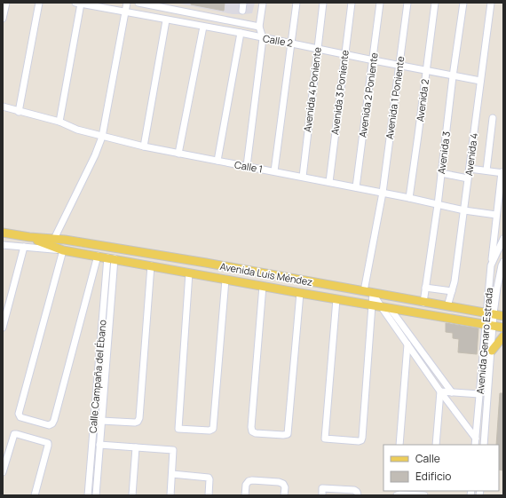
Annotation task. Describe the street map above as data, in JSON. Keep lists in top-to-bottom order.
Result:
{
  "streets": {
    "main road": ["Avenida Luis Méndez"],
    "street": [
      "Calle 2",
      "Avenida 4 Poniente",
      "Avenida 3 Poniente",
      "Avenida 2 Poniente",
      "Avenida 1 Poniente",
      "Avenida 2",
      "Avenida 3",
      "Avenida 4",
      "Calle 1",
      "Avenida Genaro Estrada",
      "Calle Campaña del Ébano"
    ]
  },
  "crossings": [
    ["Calle 2", "Avenida 4 Poniente"],
    ["Calle 2", "Avenida 3 Poniente"],
    ["Calle 2", "Avenida 2 Poniente"],
    ["Calle 2", "Avenida 1 Poniente"],
    ["Calle 2", "Avenida 2"],
    ["Calle 2", "Avenida 3"],
    ["Calle 2", "Avenida 4"],
    ["Avenida 4 Poniente", "Calle 1"],
    ["Avenida 3 Poniente", "Calle 1"],
    ["Avenida 2 Poniente", "Calle 1"],
    ["Avenida 1 Poniente", "Calle 1"],
    ["Avenida 1 Poniente", "Avenida Luis Méndez"],
    ["Avenida 2", "Calle 1"],
    ["Avenida 3", "Calle 1"],
    ["Avenida 3", "Avenida Luis Méndez"],
    ["Avenida 4", "Calle 1"],
    ["Avenida 4", "Avenida Luis Méndez"],
    ["Avenida Luis Méndez", "Avenida Genaro Estrada"],
    ["Avenida Luis Méndez", "Calle Campaña del Ébano"]
  ],
  "legend": ["Calle", "Edificio"]
}
